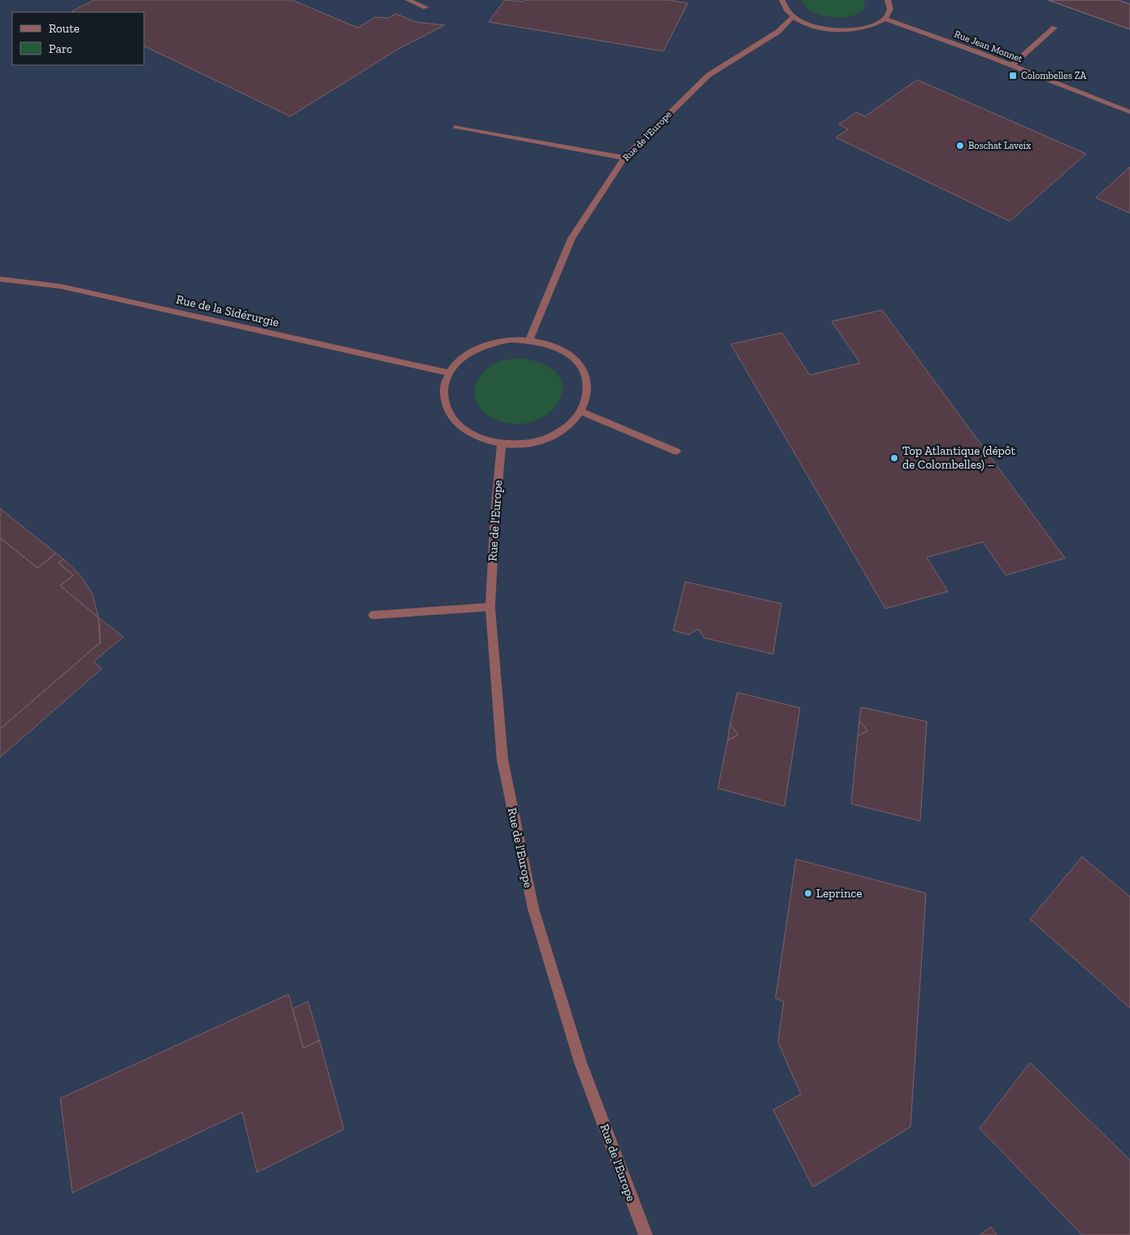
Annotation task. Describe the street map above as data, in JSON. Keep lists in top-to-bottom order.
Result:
{
  "streets": {
    "street": ["Rue Jean Monnet", "Rue de l'Europe", "Rue de la Sidérurgie"]
  },
  "crossings": [
    ["Rue de l'Europe", "Rue de la Sidérurgie"]
  ],
  "places": {
    "transit": ["Colombelles ZA"],
    "other": ["Boschat Laveix", "Top Atlantique (dépôt de Colombelles) –", "Leprince"]
  },
  "legend": ["Route", "Parc"]
}
